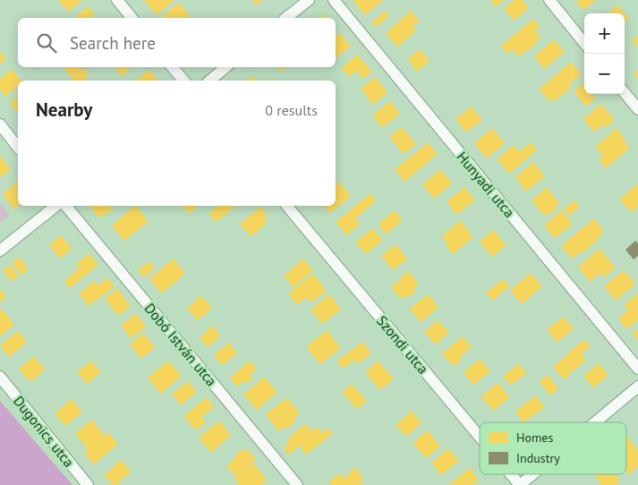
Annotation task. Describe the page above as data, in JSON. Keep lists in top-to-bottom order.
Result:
{
  "streets": {
    "street": [
      "Hunyadi utca",
      "Dobó István utca",
      "Szondi utca",
      "Dugonics utca"
    ]
  },
  "legend": ["Homes", "Industry"],
  "page": {
    "map_buttons": ["+", "−"],
    "search": "Search here",
    "heading": ["Nearby", "0 results"]
  }
}
